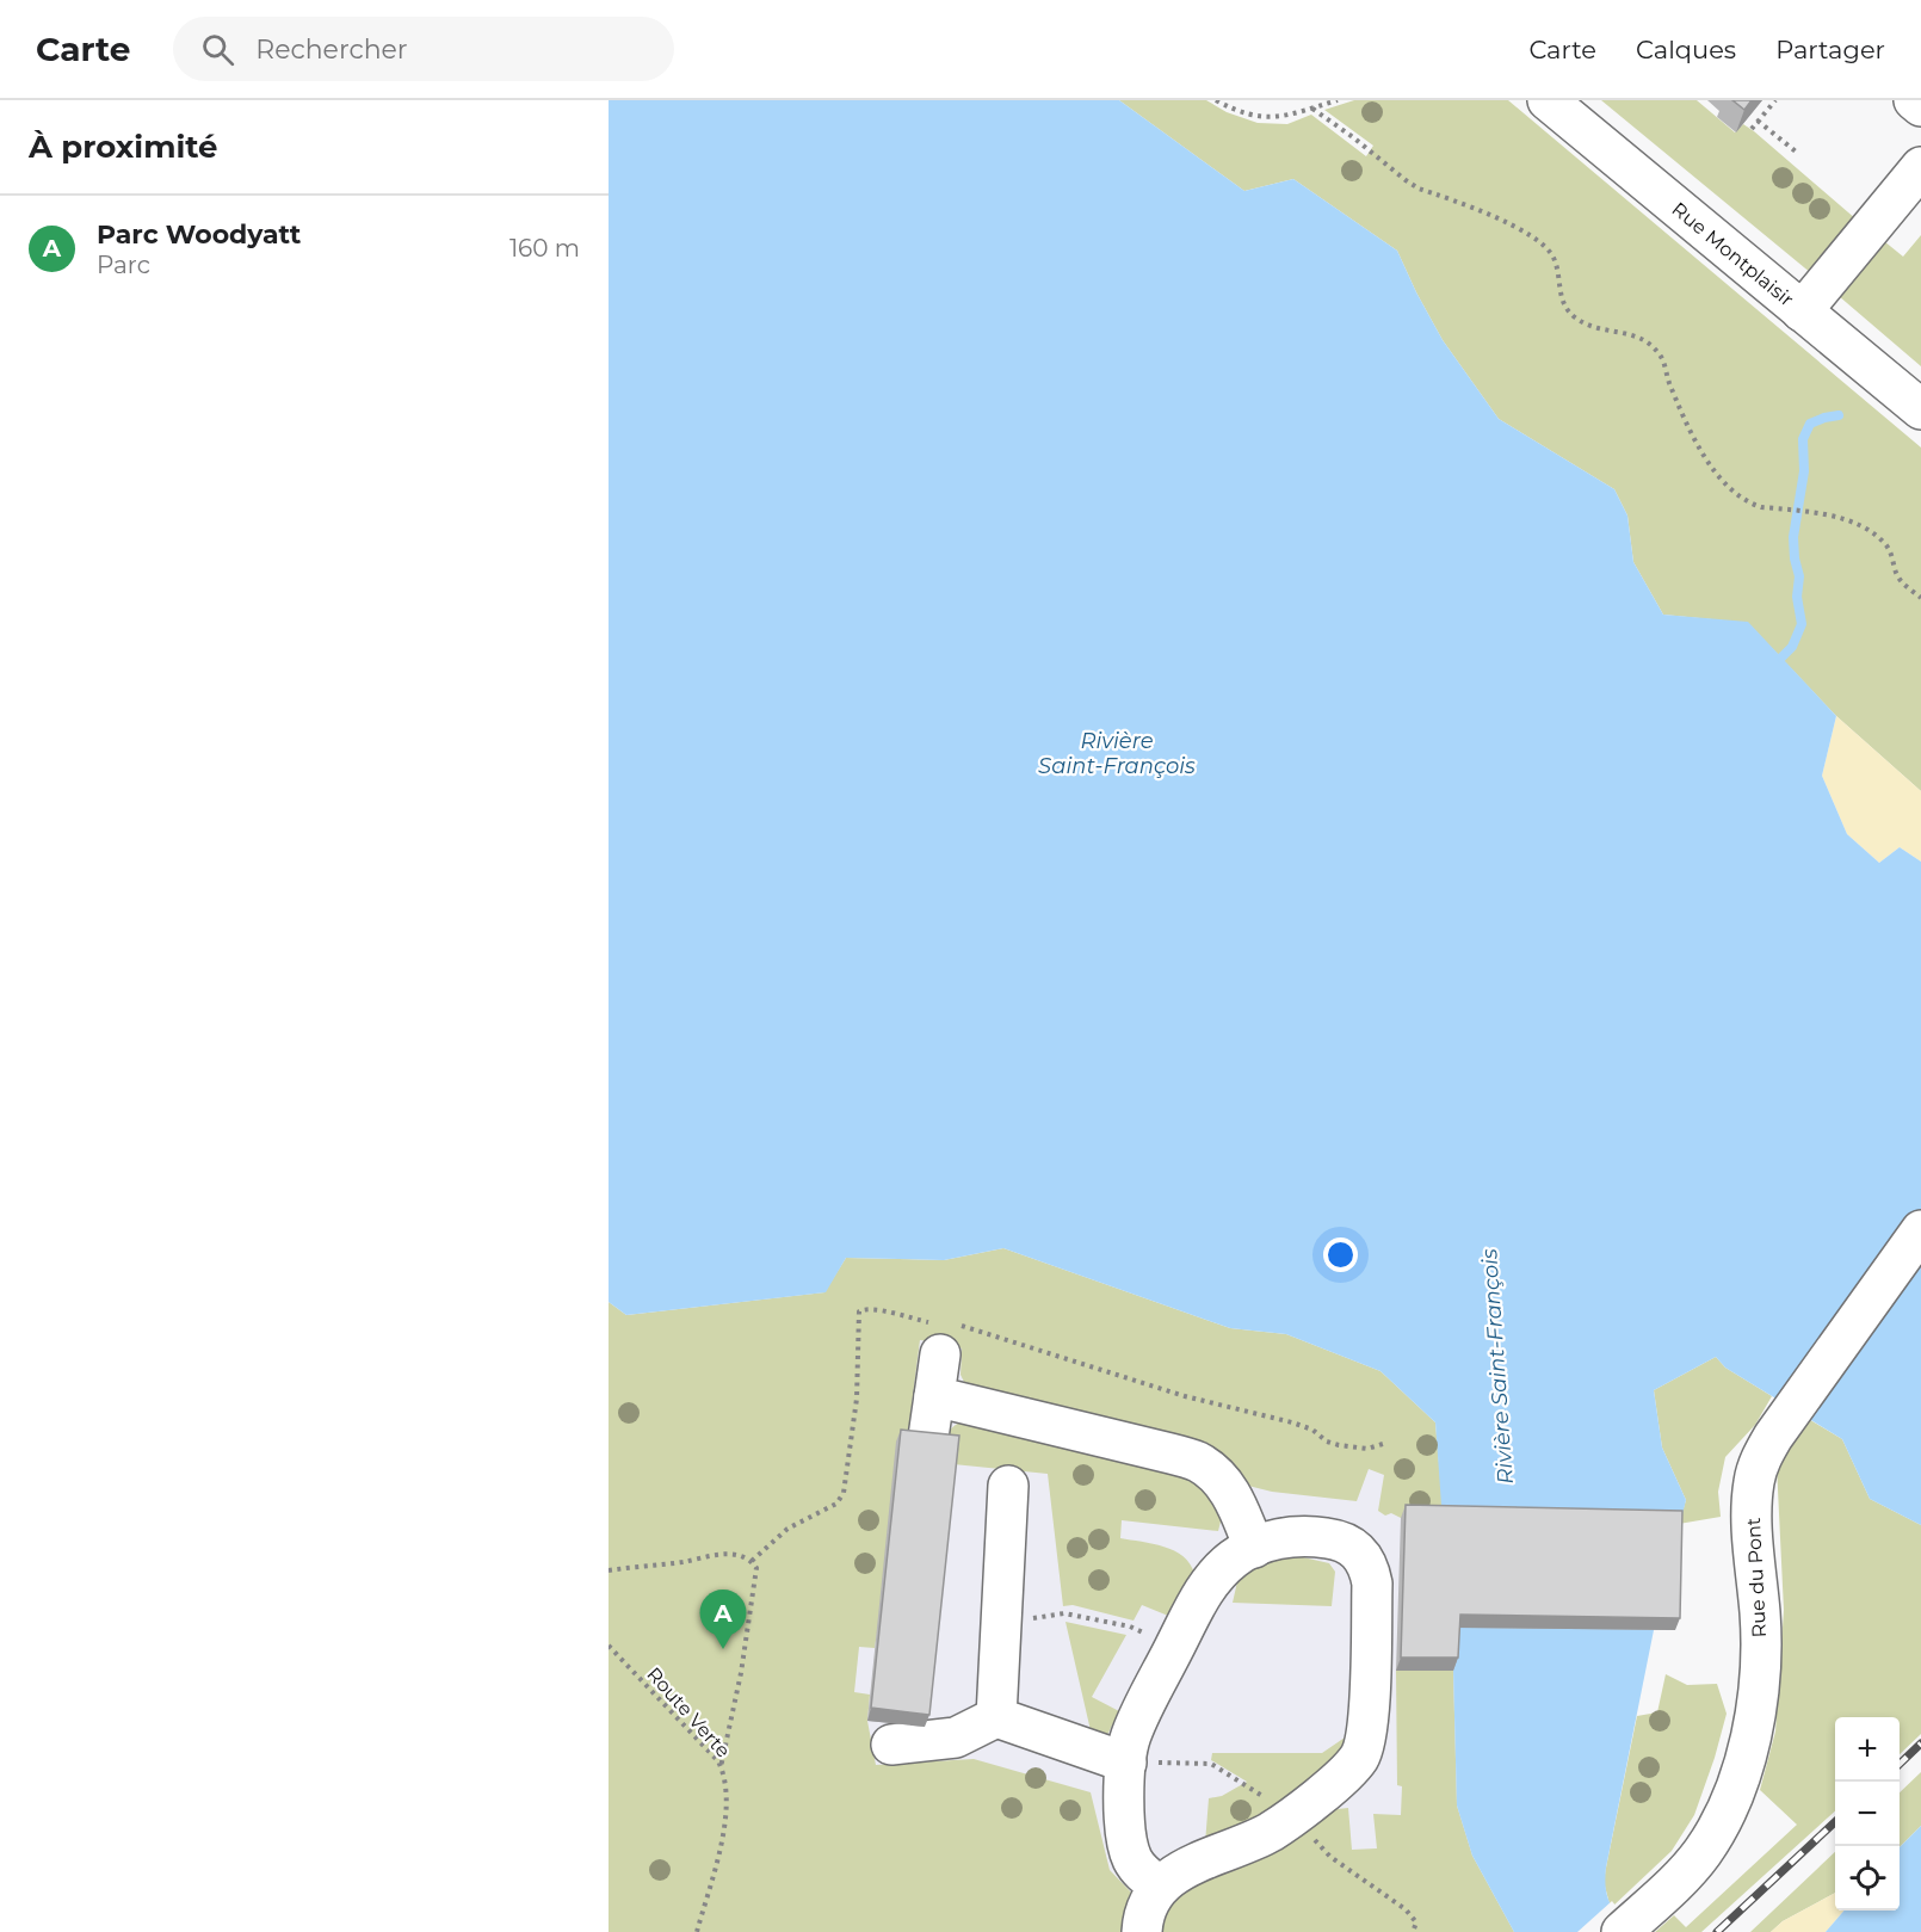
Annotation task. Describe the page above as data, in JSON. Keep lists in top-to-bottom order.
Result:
{
  "streets": {
    "street": ["Rue Montplaisir", "Rue du Pont"],
    "path": ["Route Verte"]
  },
  "water": ["Rivière Saint-François"],
  "page": {
    "header": "Carte",
    "search": "Rechercher",
    "nav": ["Carte", "Calques", "Partager"],
    "heading": "À proximité",
    "list": [
      {
        "mark": "A",
        "name": "Parc Woodyatt",
        "note": "Parc",
        "value": "160 m"
      }
    ],
    "pins": "A",
    "map_buttons": ["+", "−"]
  }
}
